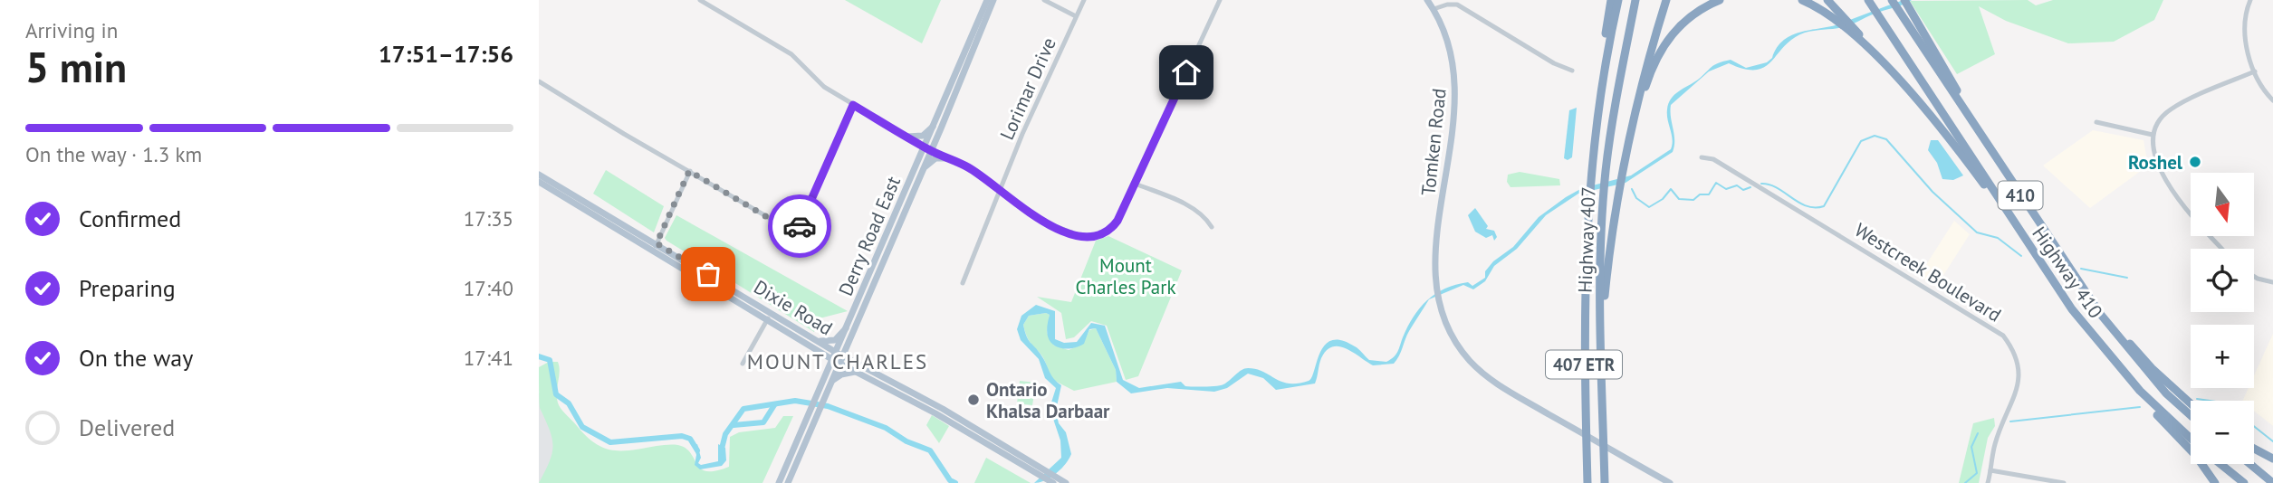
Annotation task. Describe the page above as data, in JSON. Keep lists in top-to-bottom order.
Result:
{
  "streets": {
    "highway": [
      "410",
      "Highway 407",
      "Highway 410",
      "407 ETR"
    ],
    "main road": ["Tomken Road", "Derry Road East", "Dixie Road"],
    "street": ["Lorimar Drive", "Westcreek Boulevard"]
  },
  "crossings": [
    ["Derry Road East", "Dixie Road"]
  ],
  "districts": ["MOUNT CHARLES"],
  "parks": ["Mount Charles Park"],
  "places": ["Roshel", "Ontario Khalsa Darbaar"],
  "north": "bottom",
  "page": {
    "heading": ["5 min", "Arriving in", "17:51–17:56"],
    "bar": "On the way · 1.3 km",
    "map_buttons": ["+", "−"],
    "list": [
      ["Confirmed", "17:35"],
      ["Preparing", "17:40"],
      ["On the way", "17:41"],
      "Delivered"
    ]
  }
}
